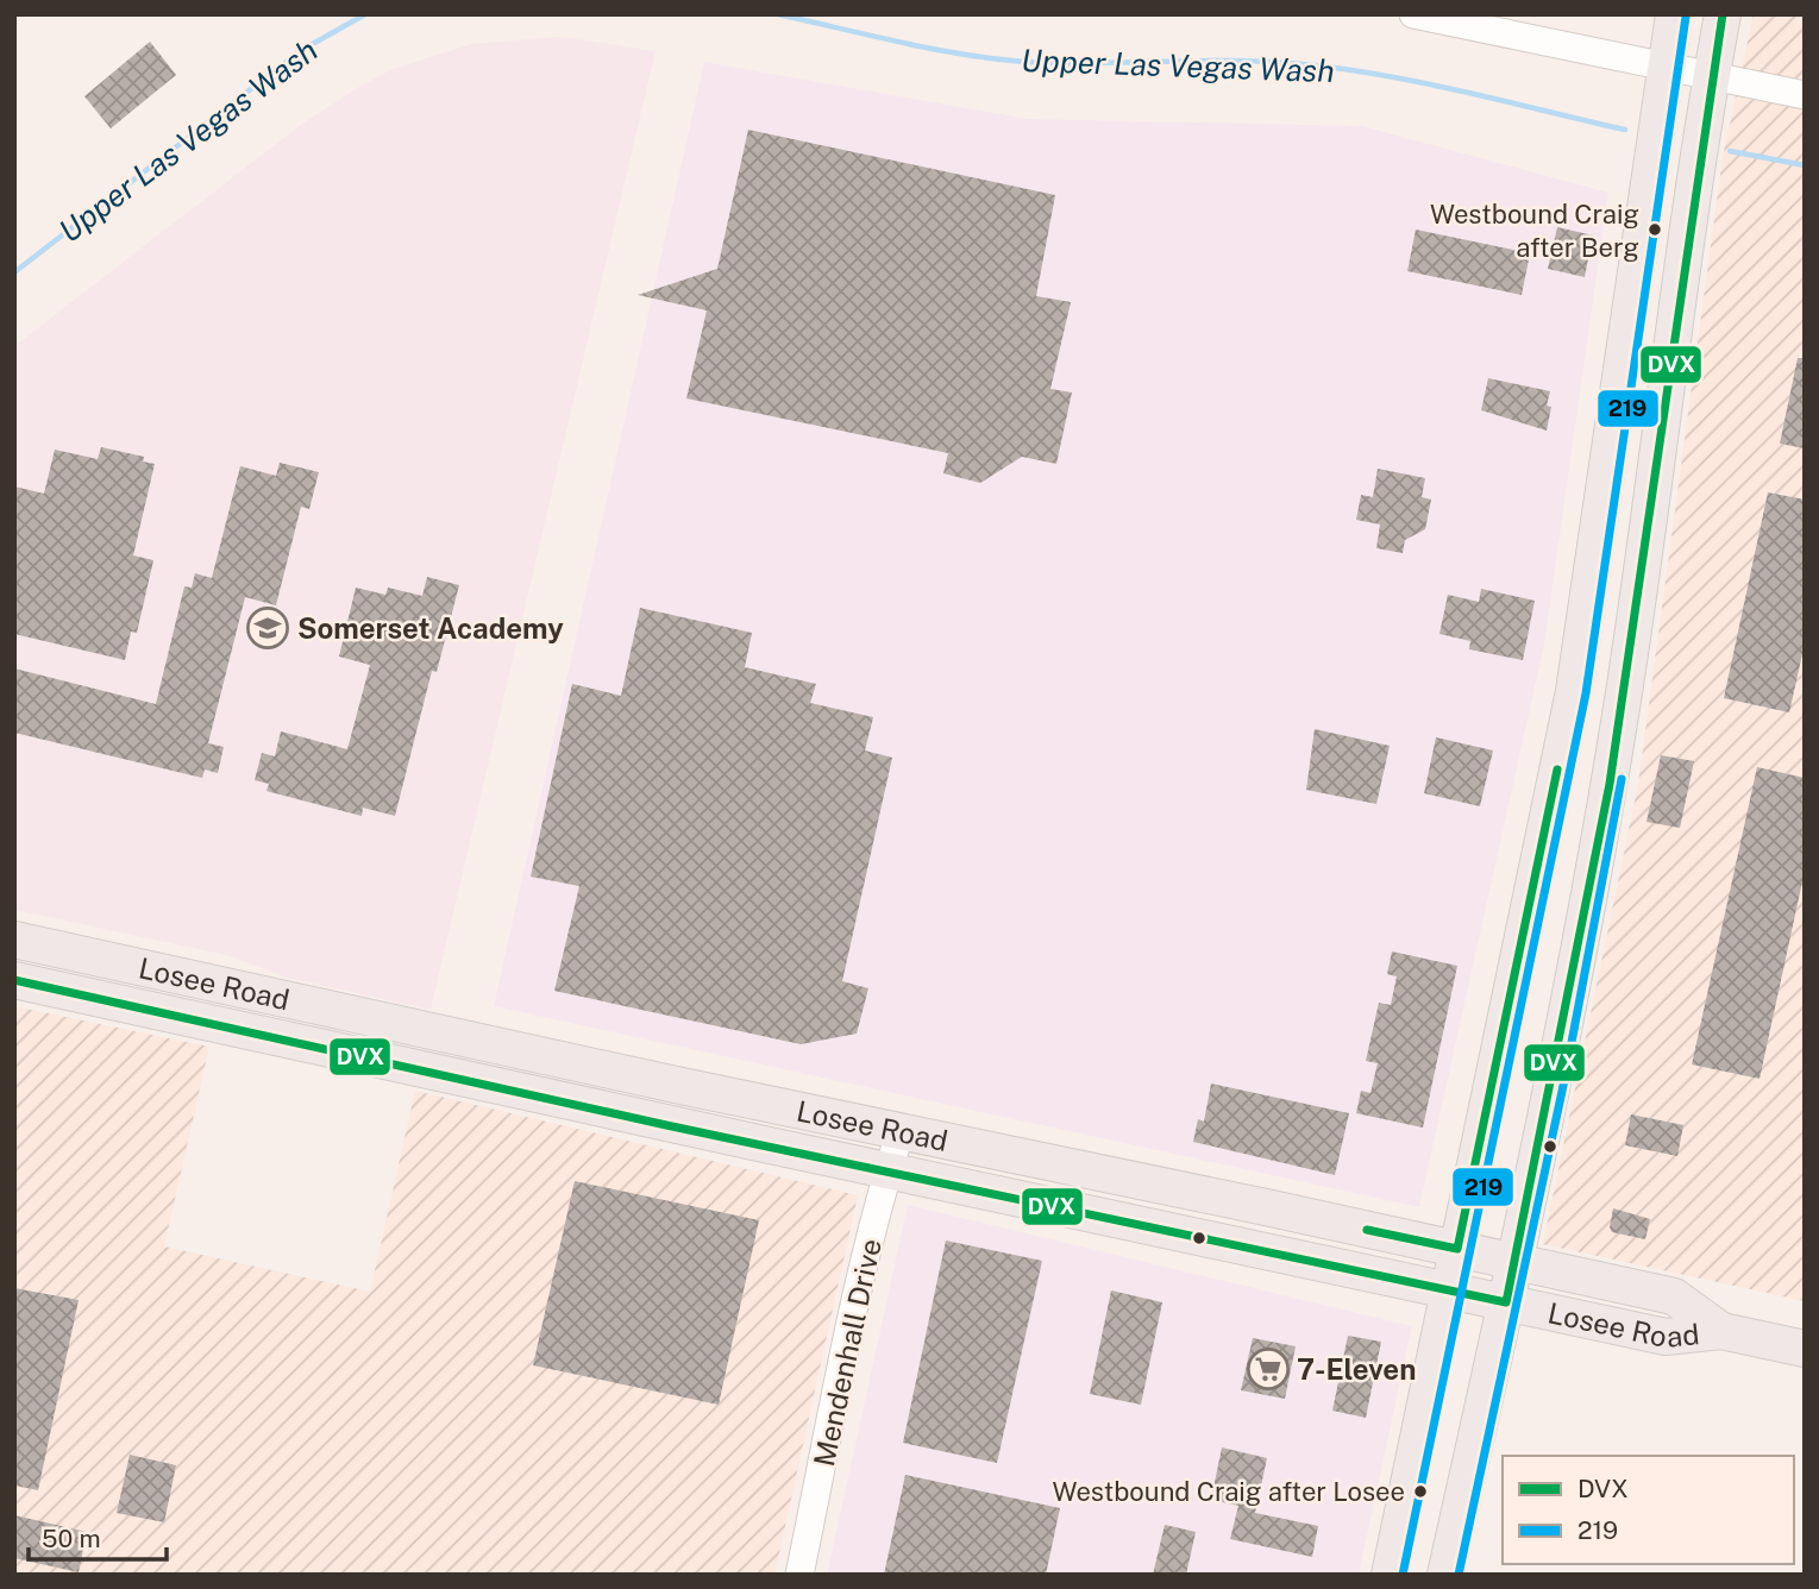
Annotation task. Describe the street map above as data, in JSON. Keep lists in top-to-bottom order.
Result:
{
  "streets": {
    "main road": ["Losee Road"],
    "street": ["Mendenhall Drive"]
  },
  "crossings": [
    ["Losee Road", "Mendenhall Drive"]
  ],
  "water": ["Upper Las Vegas Wash"],
  "places": {
    "other": ["Westbound Craig after Berg", "Westbound Craig after Losee"],
    "school or university": ["Somerset Academy"],
    "supermarket": ["7-Eleven"]
  },
  "lines": ["transit line DVX", "transit line 219"],
  "legend": ["DVX", "219"],
  "scale_bar": "50 m"
}
